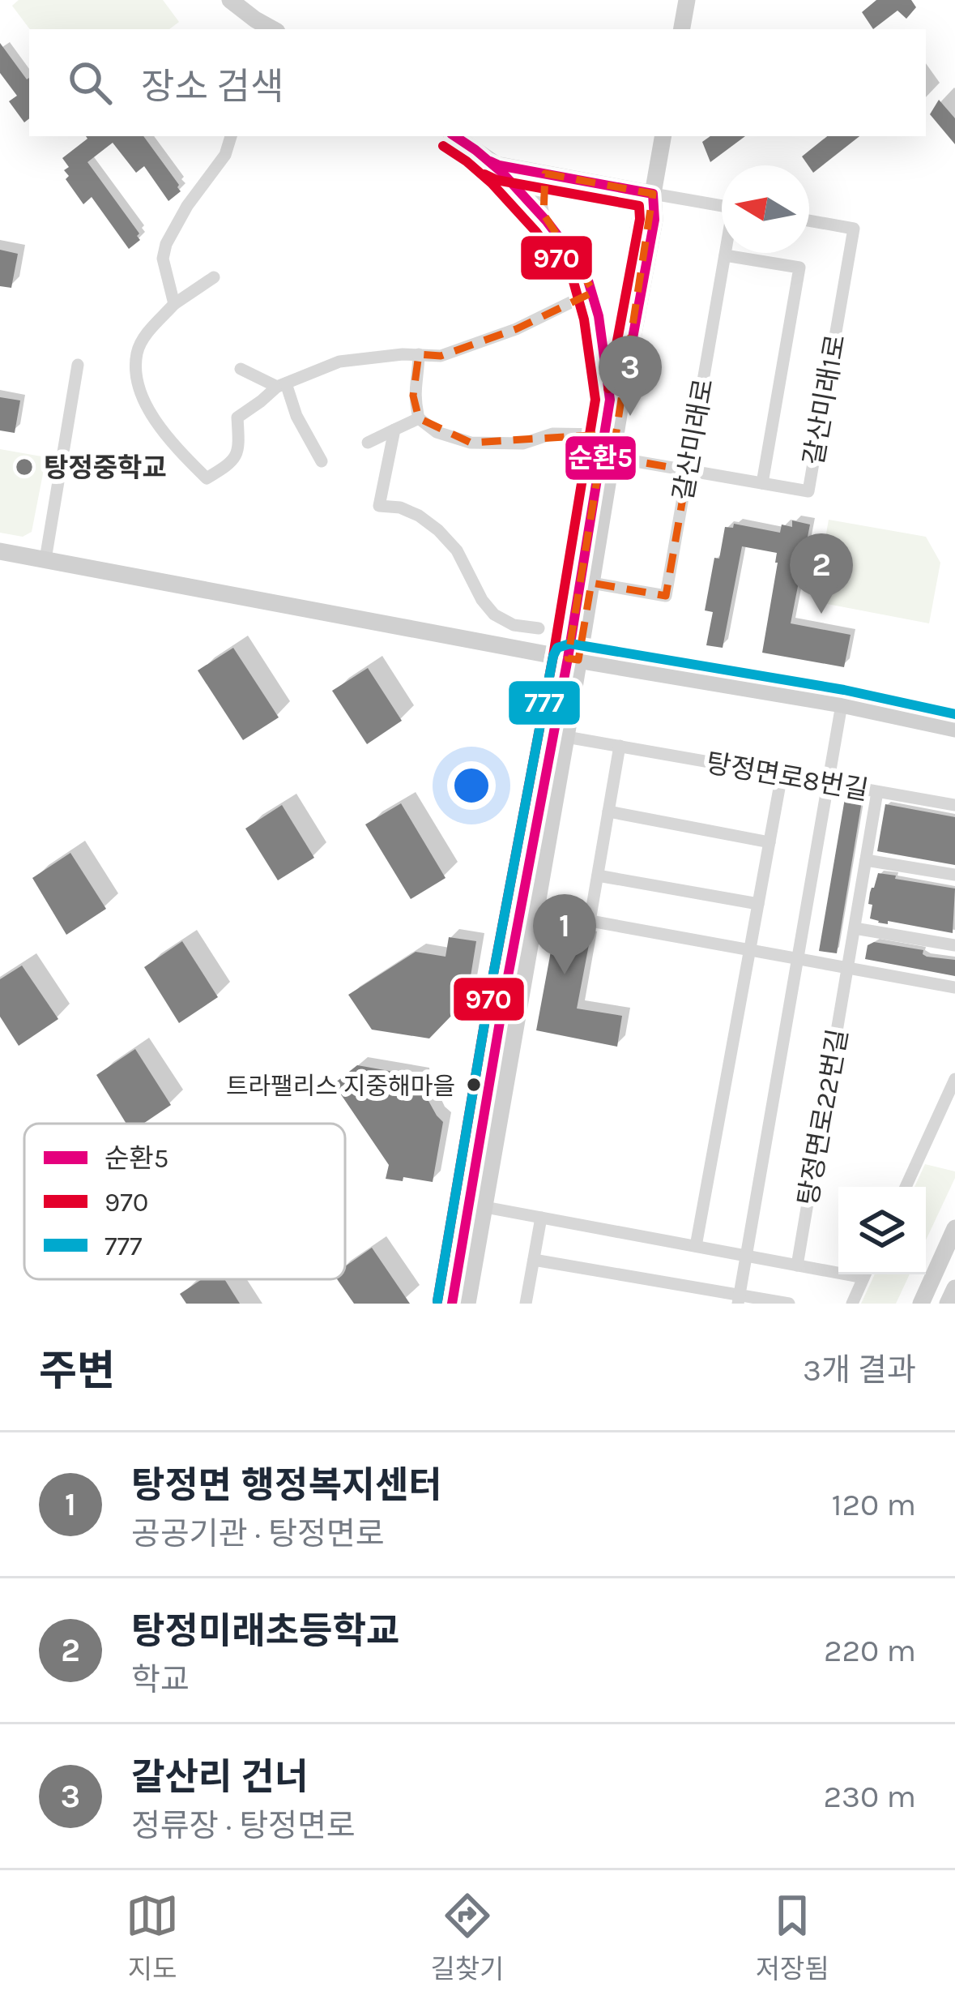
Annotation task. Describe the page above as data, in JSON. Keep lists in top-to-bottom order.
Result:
{
  "streets": {
    "street": [
      "갈산미래1로",
      "갈산미래로",
      "탕정면로8번길",
      "탕정면로22번길"
    ]
  },
  "crossings": [
    ["갈산미래1로", "갈산미래로"],
    ["탕정면로8번길", "탕정면로22번길"]
  ],
  "places": ["탕정중학교", "트라팰리스 지중해마을"],
  "lines": ["transit line 순환5", "transit line 970", "transit line 777"],
  "legend": ["순환5", "970", "777"],
  "north": "left",
  "page": {
    "search": "장소 검색",
    "pins": ["3", "2", "1"],
    "heading": ["주변", "3개 결과"],
    "list": [
      {
        "mark": "1",
        "name": "탕정면 행정복지센터",
        "note": "공공기관 · 탕정면로",
        "value": "120 m"
      },
      {
        "mark": "2",
        "name": "탕정미래초등학교",
        "note": "학교",
        "value": "220 m"
      },
      {
        "mark": "3",
        "name": "갈산리 건너",
        "note": "정류장 · 탕정면로",
        "value": "230 m"
      }
    ],
    "nav": ["지도", "길찾기", "저장됨"]
  }
}
